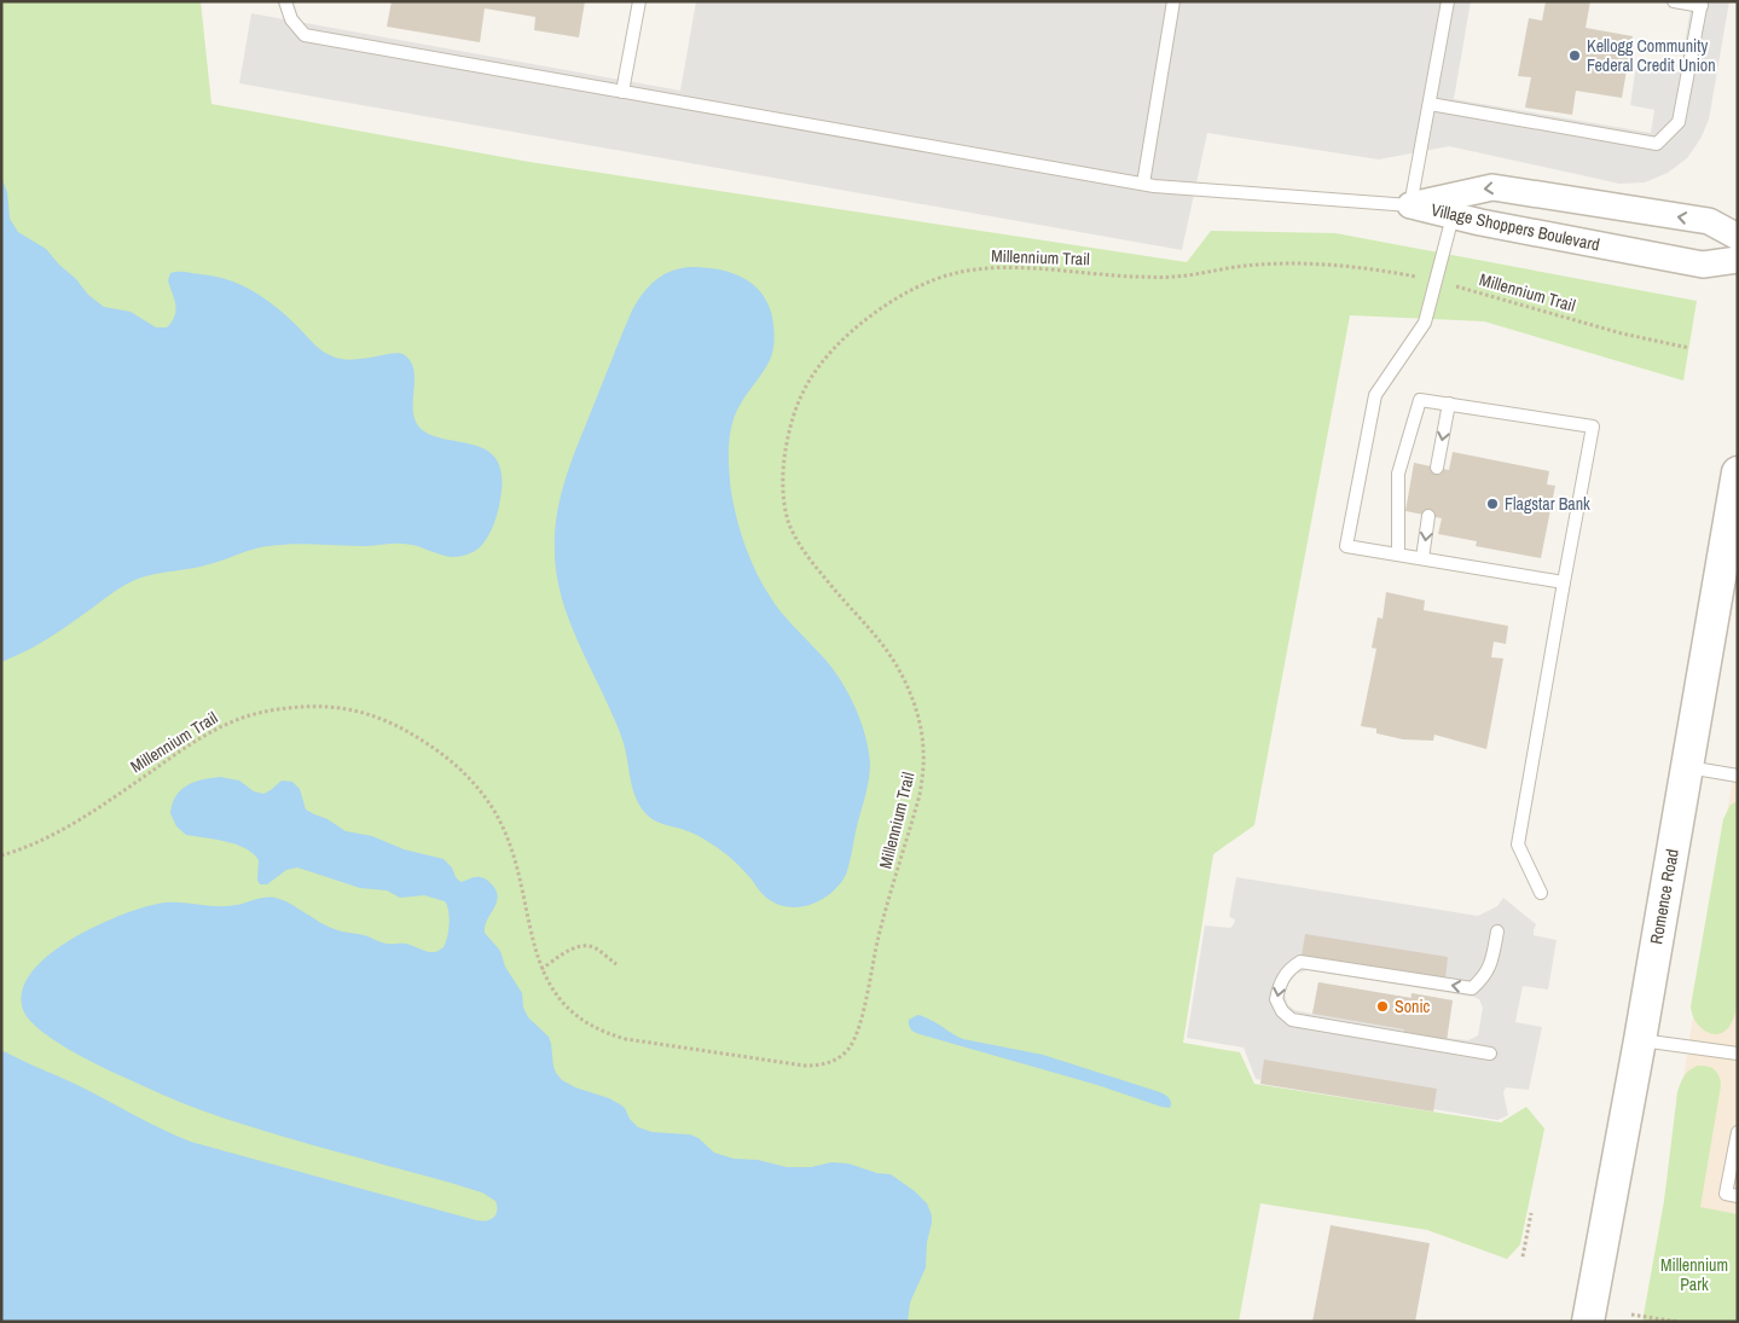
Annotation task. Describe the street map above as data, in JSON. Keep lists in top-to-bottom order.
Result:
{
  "streets": {
    "street": ["Village Shoppers Boulevard", "Romence Road"],
    "path": ["Millennium Trail"]
  },
  "parks": ["Millennium Park"],
  "places": ["Kellogg Community Federal Credit Union", "Flagstar Bank", "Sonic"]
}
